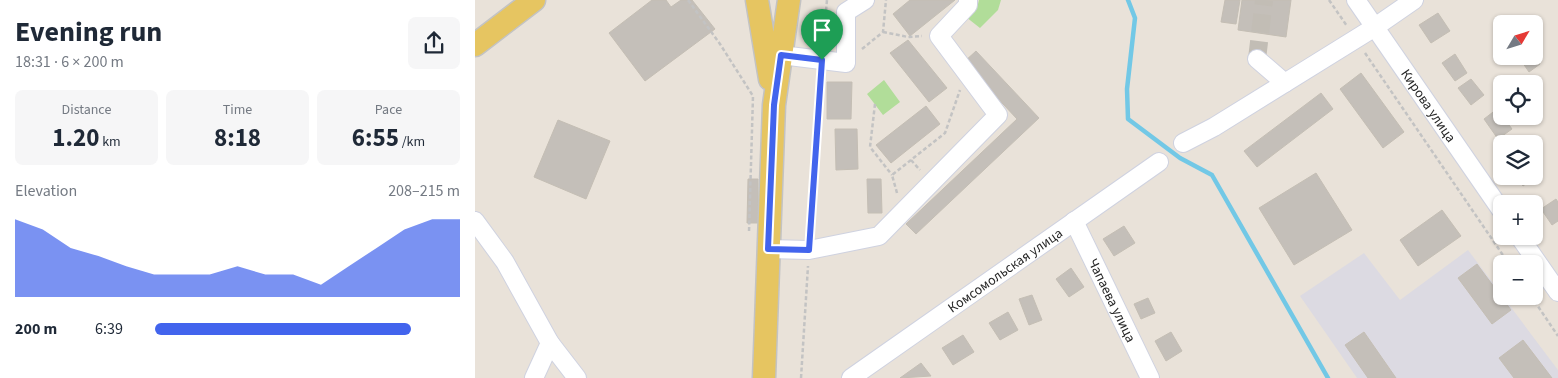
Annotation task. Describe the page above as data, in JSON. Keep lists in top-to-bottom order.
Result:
{
  "streets": {
    "street": ["Кирова улица", "Комсомольская улица", "Чапаева улица"]
  },
  "crossings": [
    ["Комсомольская улица", "Чапаева улица"]
  ],
  "north": "top right",
  "page": {
    "heading": ["Evening run", "18:31 · 6 × 200 m"],
    "map_buttons": ["+", "−"],
    "stats": [
      ["Distance", "1.20 km"],
      ["Time", "8:18"],
      ["Pace", "6:55 /km"]
    ],
    "chart": ["Elevation", "208–215 m"],
    "list": [
      {
        "name": "200 m",
        "note": "6:39"
      }
    ]
  }
}
